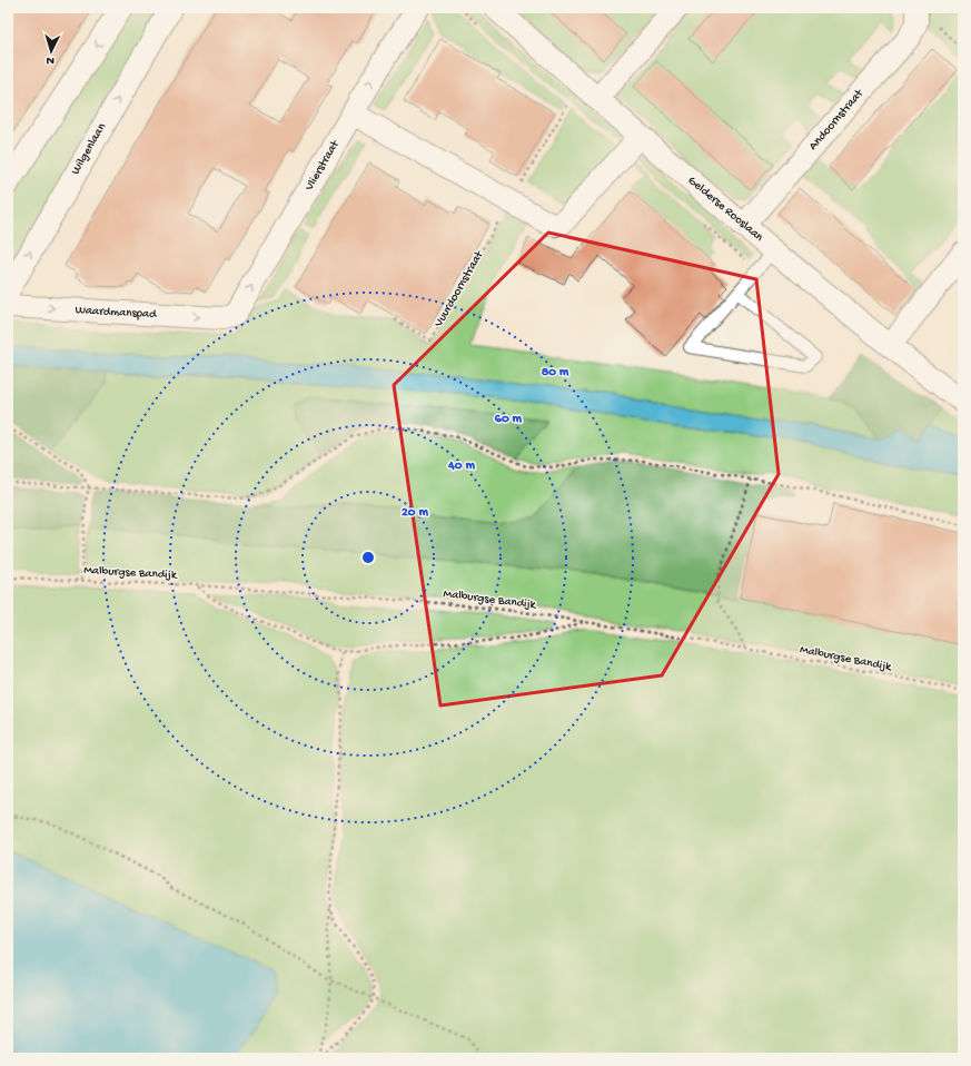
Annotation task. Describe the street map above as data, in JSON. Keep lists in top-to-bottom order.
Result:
{
  "streets": {
    "street": [
      "Andoornstraat",
      "Wilgenlaan",
      "Vlierstraat",
      "Gelderse Rooslaan",
      "Waardmanspad"
    ],
    "path": ["Vuurdoornstraat", "Malburgse Bandijk"]
  },
  "crossings": [
    ["Andoornstraat", "Gelderse Rooslaan"],
    ["Vlierstraat", "Waardmanspad"]
  ],
  "one_way": ["Vlierstraat", "Waardmanspad"],
  "north": "bottom",
  "rings": [
    "80 m",
    "60 m",
    "40 m",
    "20 m"
  ]
}
